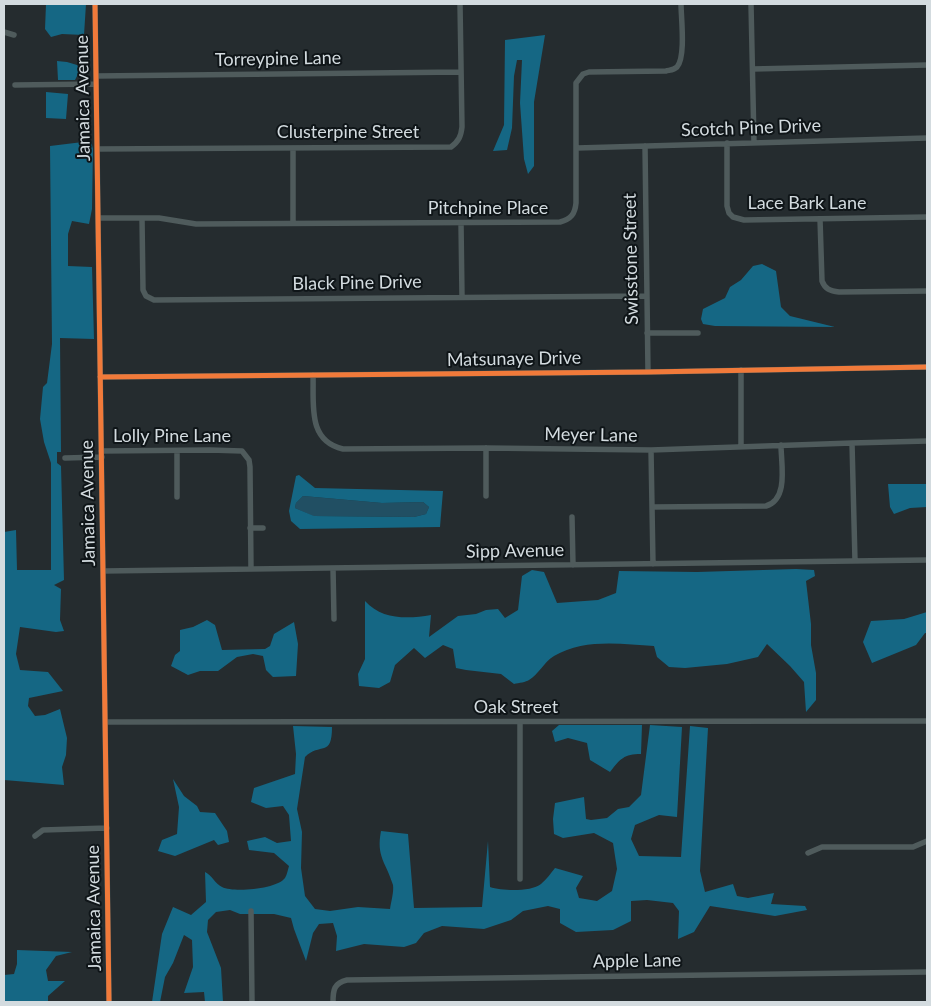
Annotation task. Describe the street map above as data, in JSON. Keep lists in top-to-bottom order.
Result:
{
  "streets": {
    "street": [
      "Torreypine Lane",
      "Jamaica Avenue",
      "Scotch Pine Drive",
      "Clusterpine Street",
      "Lace Bark Lane",
      "Pitchpine Place",
      "Swisstone Street",
      "Black Pine Drive",
      "Matsunaye Drive",
      "Meyer Lane",
      "Lolly Pine Lane",
      "Sipp Avenue",
      "Oak Street",
      "Apple Lane"
    ]
  },
  "crossings": [
    ["Torreypine Lane", "Jamaica Avenue"],
    ["Torreypine Lane", "Clusterpine Street"],
    ["Jamaica Avenue", "Clusterpine Street"],
    ["Jamaica Avenue", "Pitchpine Place"],
    ["Jamaica Avenue", "Matsunaye Drive"],
    ["Jamaica Avenue", "Lolly Pine Lane"],
    ["Jamaica Avenue", "Sipp Avenue"],
    ["Jamaica Avenue", "Oak Street"],
    ["Scotch Pine Drive", "Lace Bark Lane"],
    ["Scotch Pine Drive", "Pitchpine Place"],
    ["Scotch Pine Drive", "Swisstone Street"],
    ["Pitchpine Place", "Black Pine Drive"],
    ["Swisstone Street", "Black Pine Drive"],
    ["Swisstone Street", "Matsunaye Drive"],
    ["Matsunaye Drive", "Meyer Lane"],
    ["Lolly Pine Lane", "Sipp Avenue"]
  ]
}
